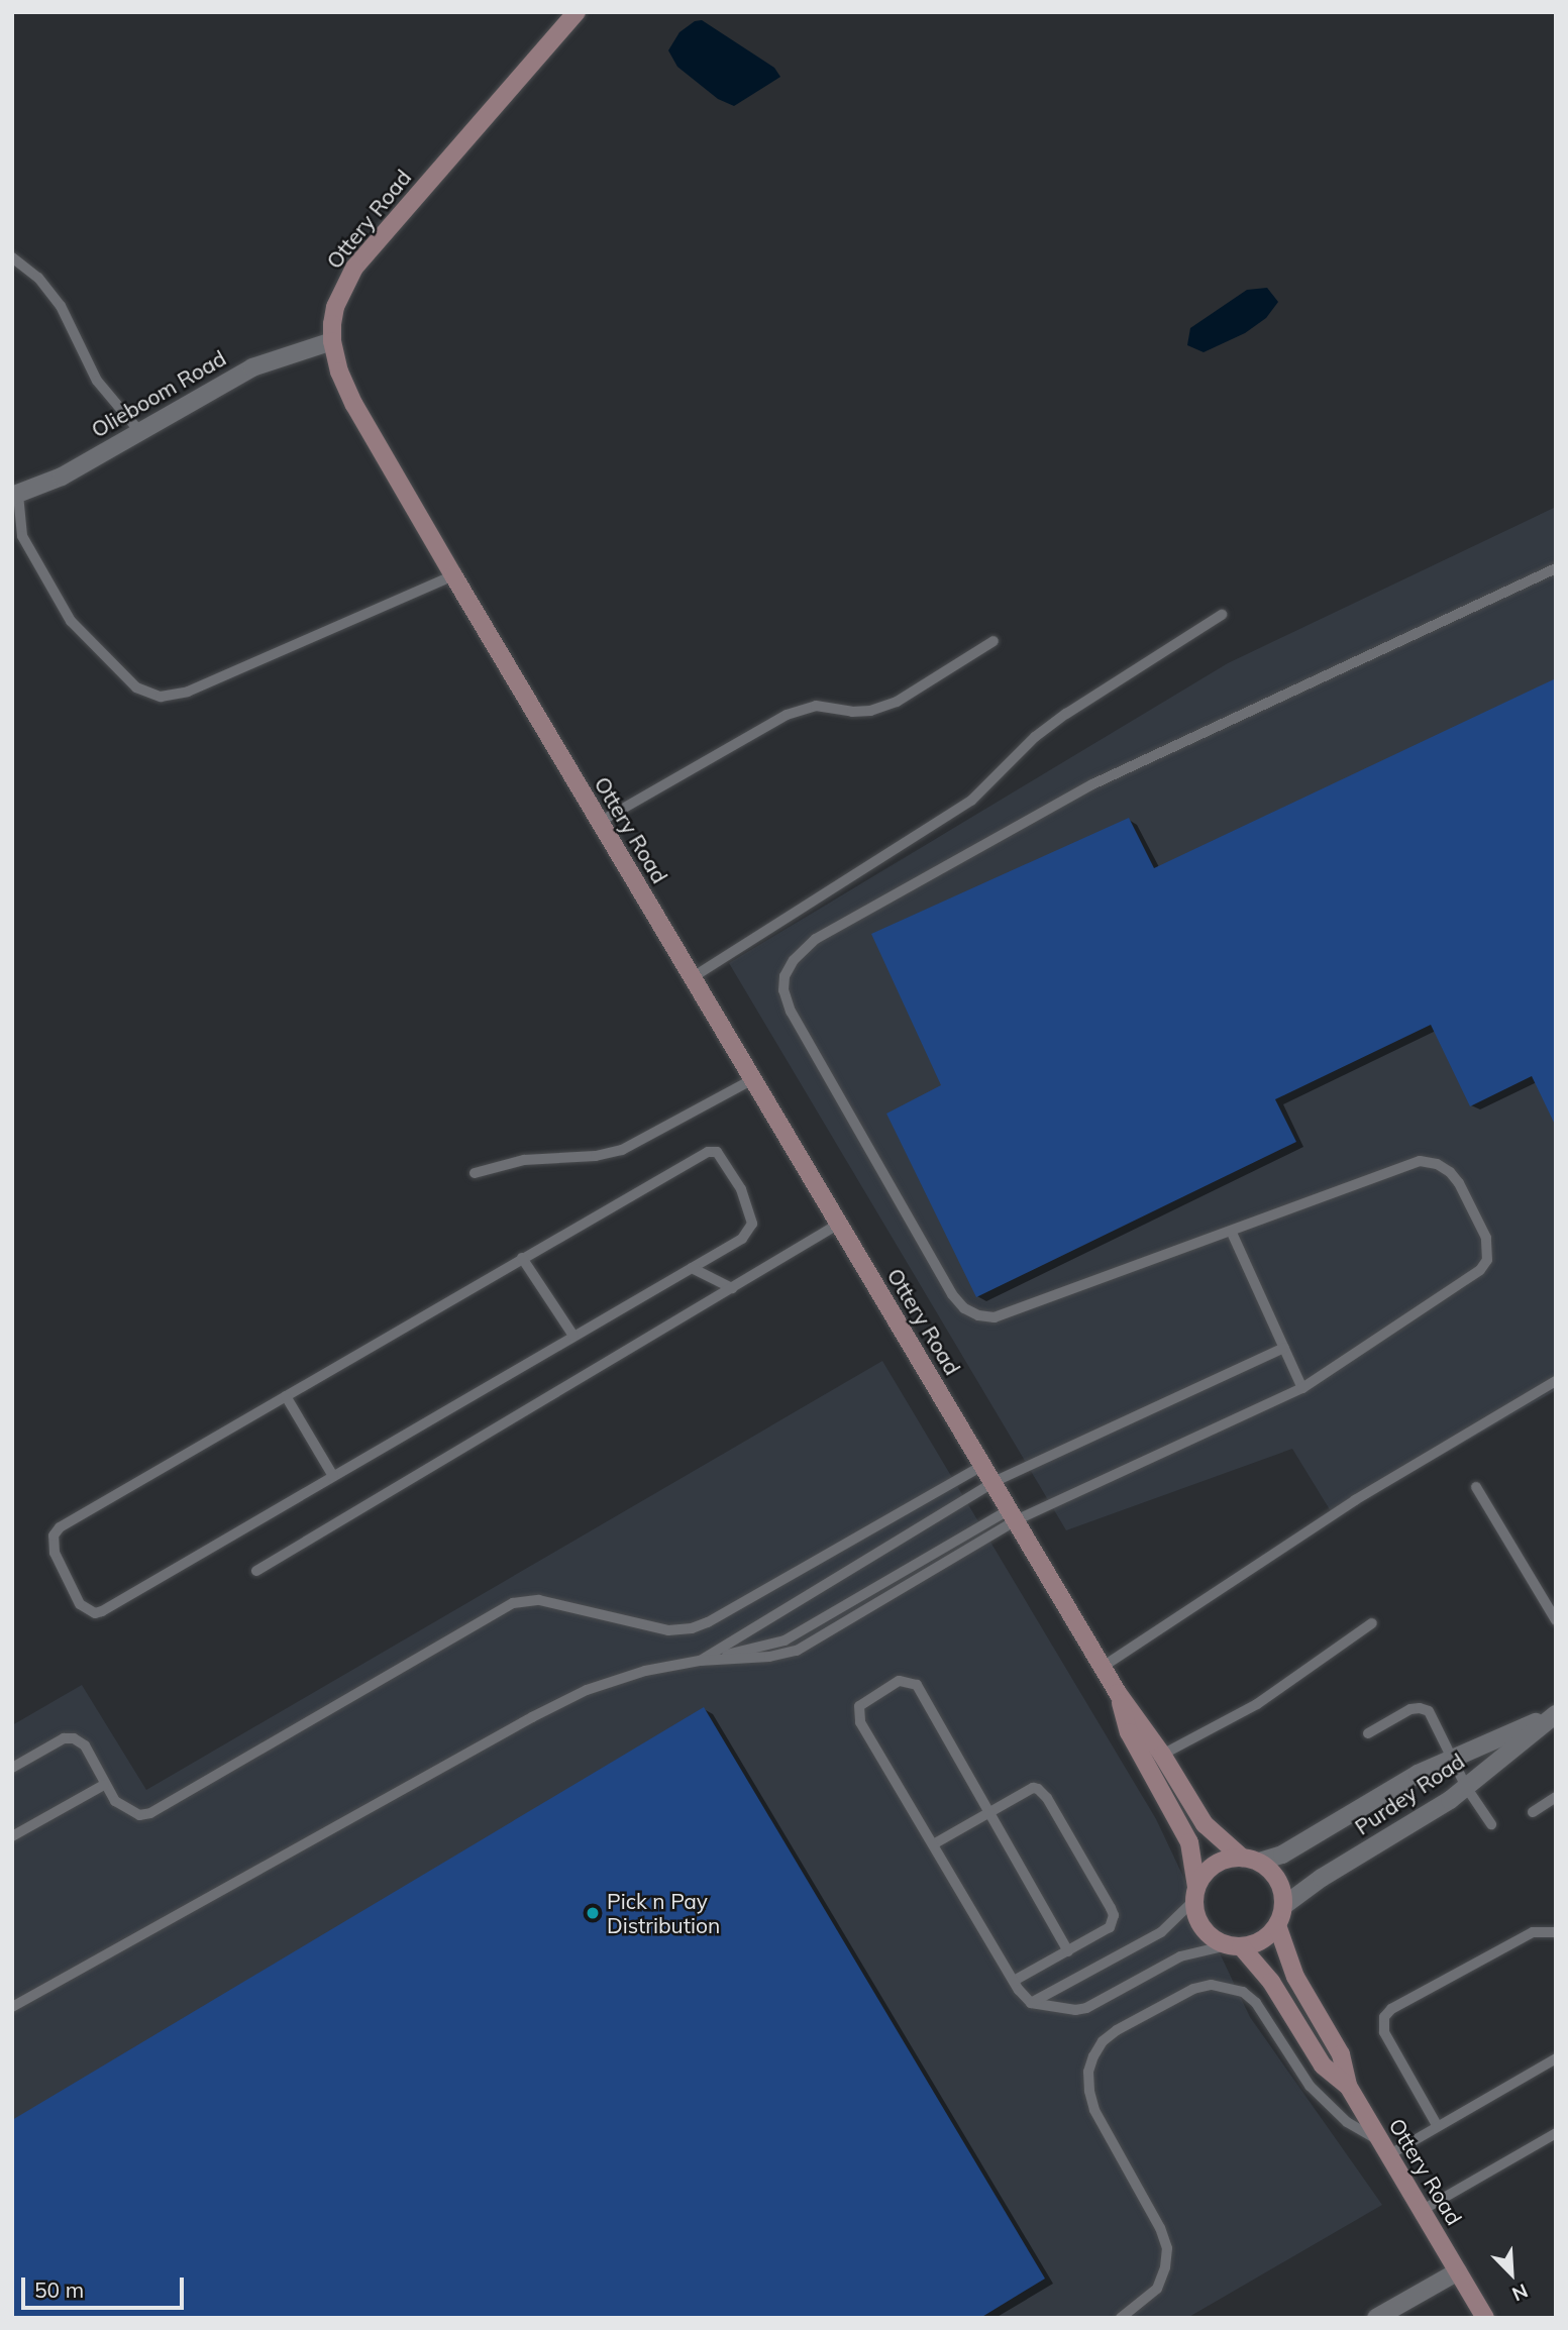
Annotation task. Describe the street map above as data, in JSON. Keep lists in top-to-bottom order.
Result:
{
  "streets": {
    "street": ["Ottery Road", "Olieboom Road", "Purdey Road"]
  },
  "crossings": [
    ["Ottery Road", "Olieboom Road"],
    ["Ottery Road", "Purdey Road"]
  ],
  "places": ["Pick n Pay Distribution"],
  "scale_bar": "50 m",
  "north": "bottom right"
}
